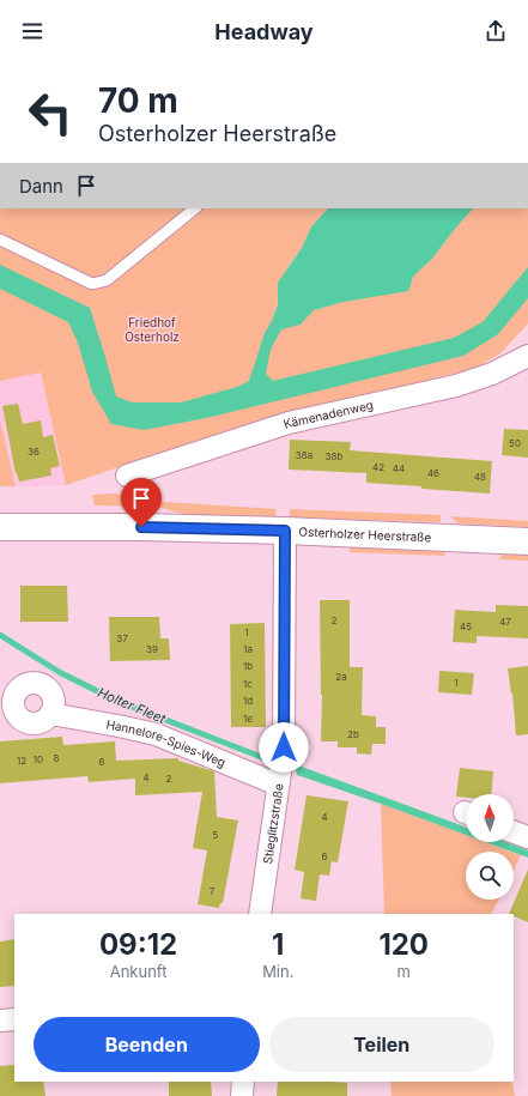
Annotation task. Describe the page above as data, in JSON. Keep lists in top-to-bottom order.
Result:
{
  "streets": {
    "main road": ["Osterholzer Heerstraße"],
    "street": ["Kämenadenweg", "Hannelore-Spies-Weg", "Stieglitzstraße"]
  },
  "crossings": [
    ["Osterholzer Heerstraße", "Stieglitzstraße"],
    ["Hannelore-Spies-Weg", "Stieglitzstraße"]
  ],
  "water": ["Holter Fleet"],
  "parks": ["Friedhof Osterholz"],
  "house_numbers": [
    "50",
    "36",
    "38a",
    "38b",
    "42",
    "44",
    "46",
    "48",
    "2",
    "47",
    "45",
    "1",
    "37",
    "39",
    "1a",
    "1b",
    "2a",
    "1",
    "1c",
    "1d",
    "1e",
    "2b",
    "8",
    "10",
    "12",
    "6",
    "4",
    "2",
    "4",
    "5",
    "6",
    "7"
  ],
  "north": "top",
  "page": {
    "header": "Headway",
    "turn": ["70 m", "Osterholzer Heerstraße"],
    "then": "Dann",
    "eta": [
      "09:12",
      "Ankunft",
      "1",
      "Min.",
      "120",
      "m"
    ],
    "buttons": ["Beenden", "Teilen"]
  }
}
